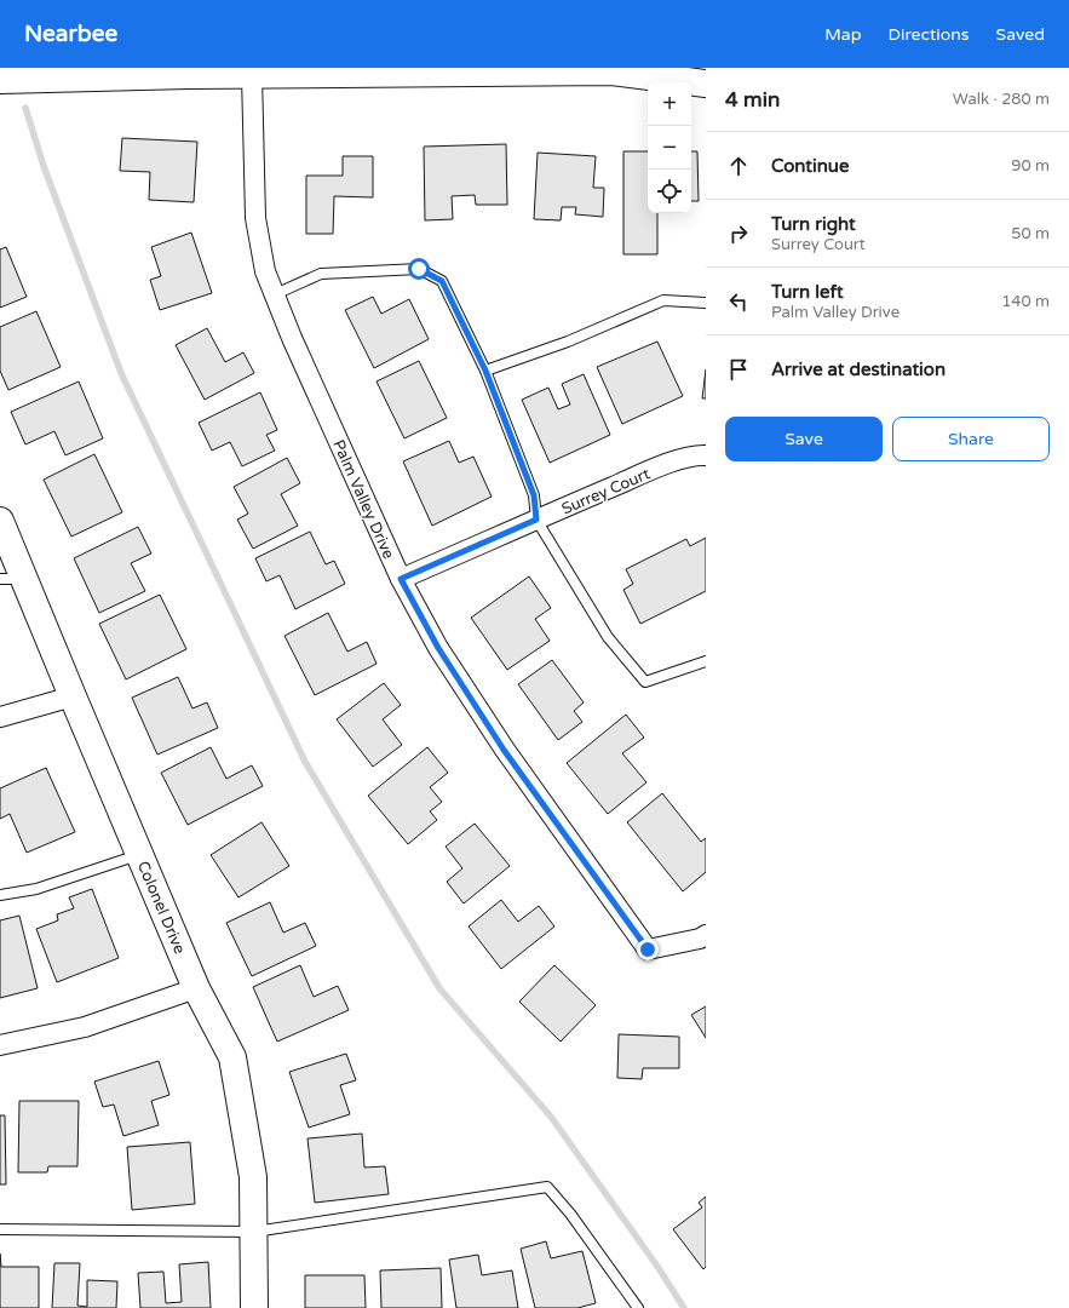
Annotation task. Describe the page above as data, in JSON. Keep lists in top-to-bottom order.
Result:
{
  "streets": {
    "street": ["Surrey Court", "Palm Valley Drive", "Colonel Drive"]
  },
  "crossings": [
    ["Surrey Court", "Palm Valley Drive"]
  ],
  "page": {
    "header": "Nearbee",
    "nav": ["Map", "Directions", "Saved"],
    "heading": ["4 min", "Walk · 280 m"],
    "map_buttons": ["+", "−"],
    "list": [
      ["Continue", "90 m"],
      ["Turn right", "Surrey Court", "50 m"],
      ["Turn left", "Palm Valley Drive", "140 m"],
      "Arrive at destination"
    ],
    "buttons": ["Save", "Share"]
  }
}
